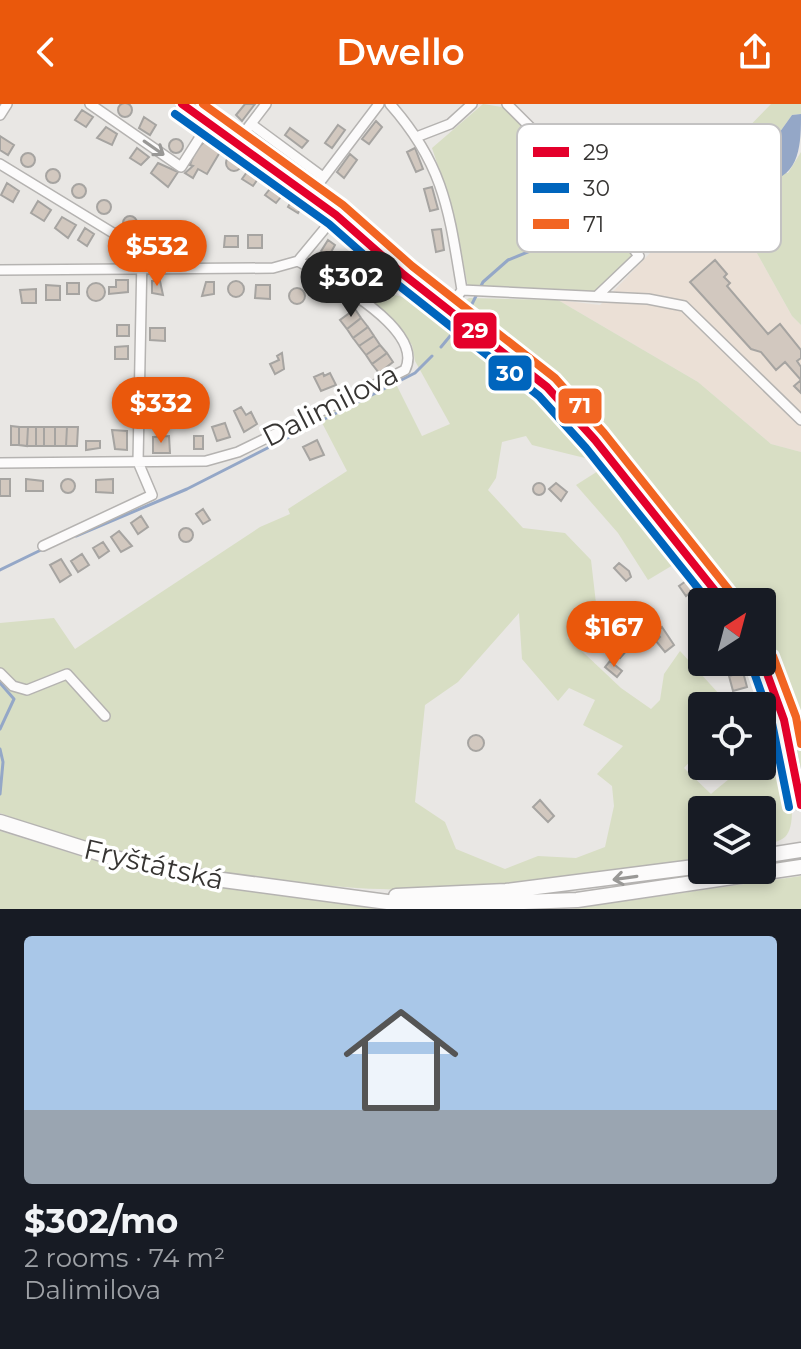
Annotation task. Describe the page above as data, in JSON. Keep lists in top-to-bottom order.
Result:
{
  "streets": {
    "main road": ["Fryštátská"],
    "street": ["Dalimilova"]
  },
  "lines": ["transit line 29", "transit line 71", "transit line 30"],
  "legend": ["29", "30", "71"],
  "north": "top right",
  "page": {
    "header": "Dwello",
    "price": [
      "$532",
      "$302",
      "$332",
      "$167"
    ],
    "list": [
      {
        "name": "$302/mo",
        "note": "2 rooms · 74 m² · Dalimilova"
      }
    ]
  }
}
